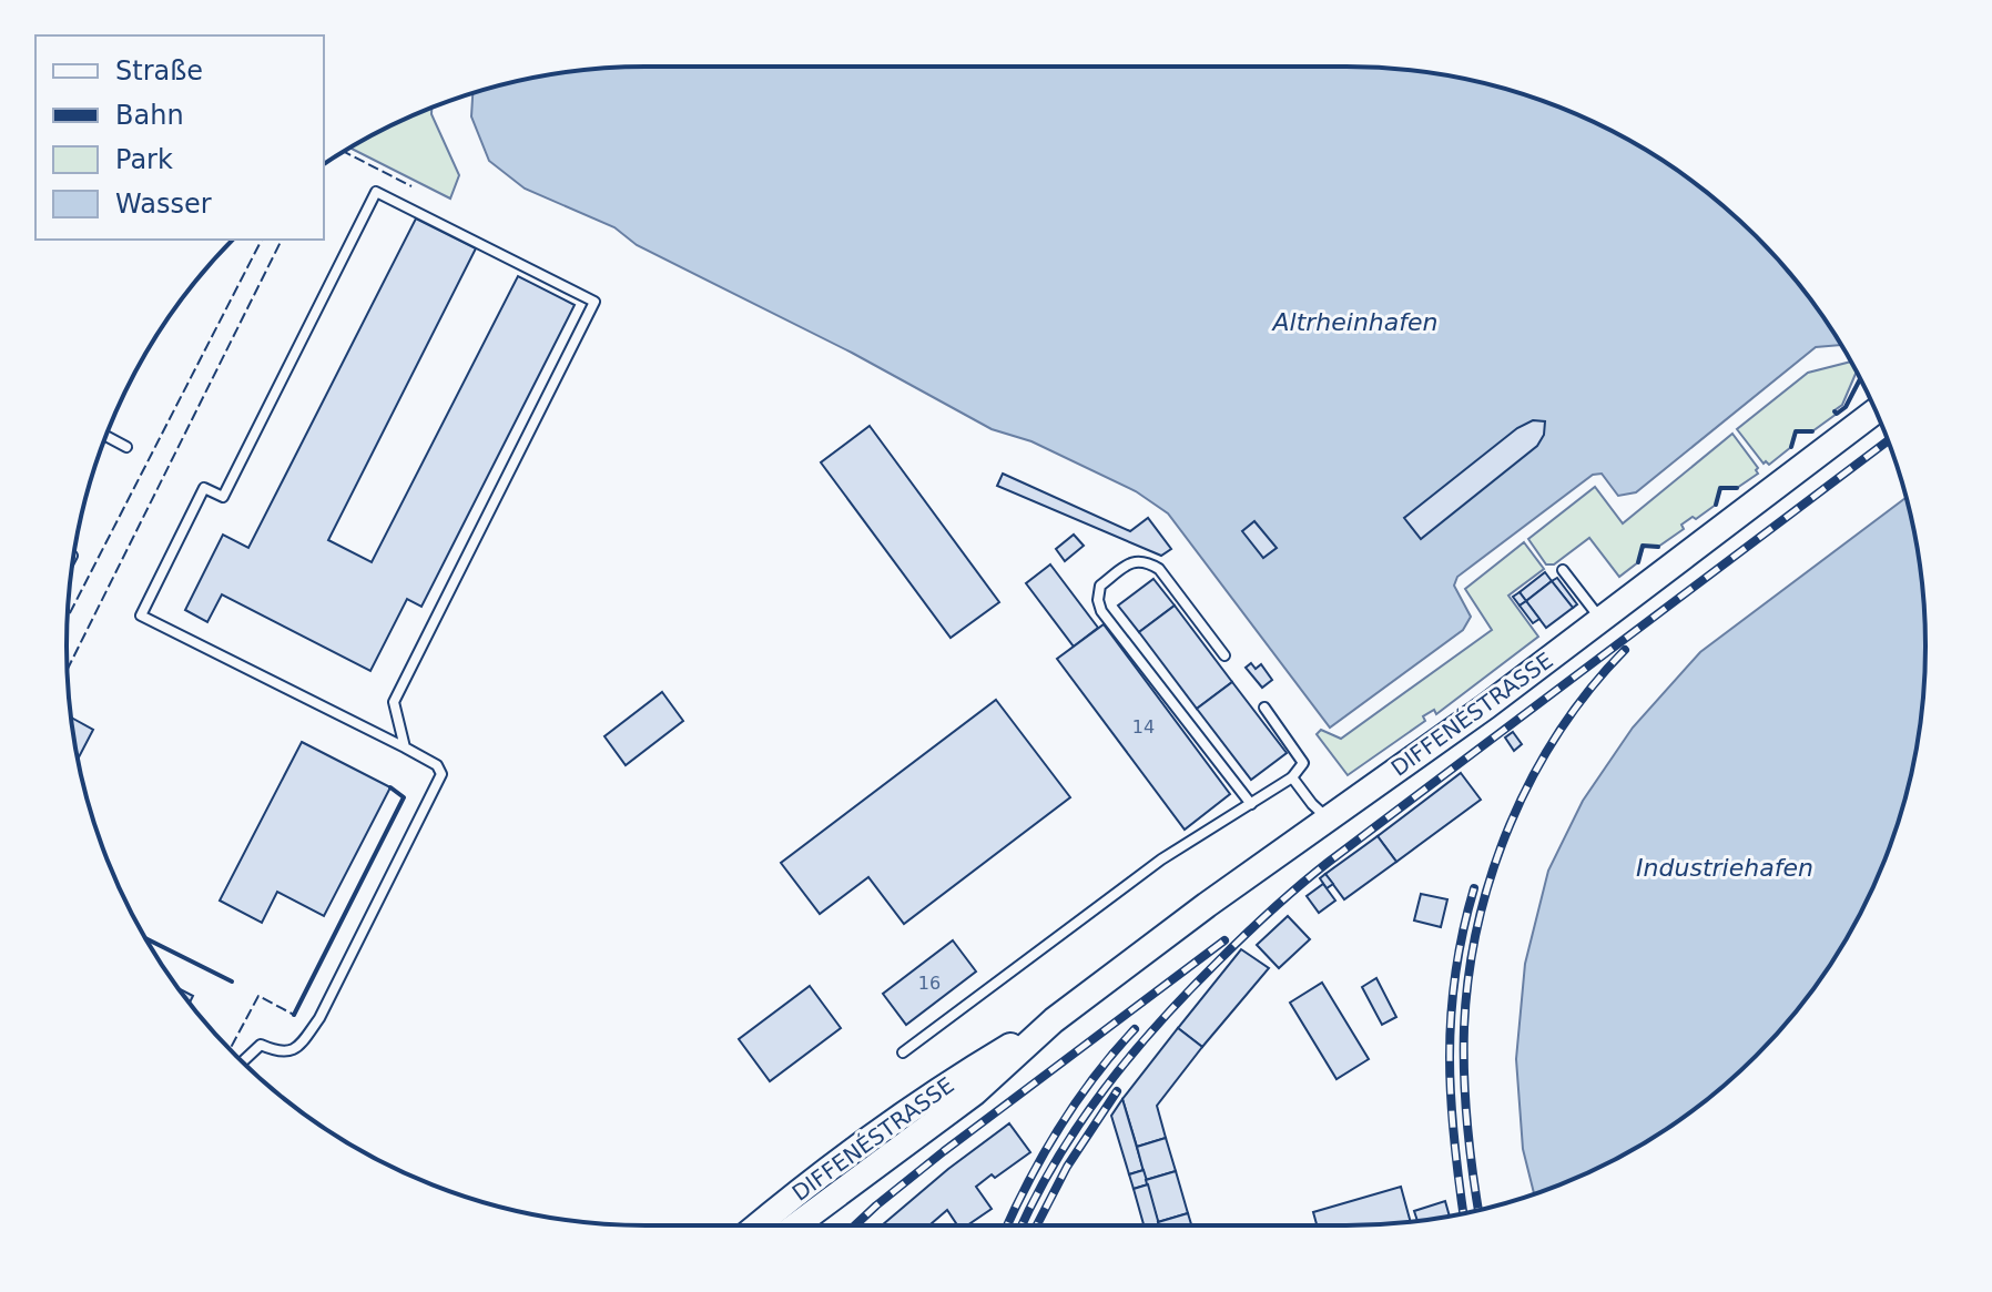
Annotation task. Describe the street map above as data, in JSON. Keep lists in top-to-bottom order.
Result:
{
  "streets": {
    "main road": ["DIFFENÉSTRASSE"]
  },
  "water": ["Altrheinhafen", "Industriehafen"],
  "house_numbers": ["14", "16"],
  "legend": [
    "Straße",
    "Bahn",
    "Park",
    "Wasser"
  ]
}
